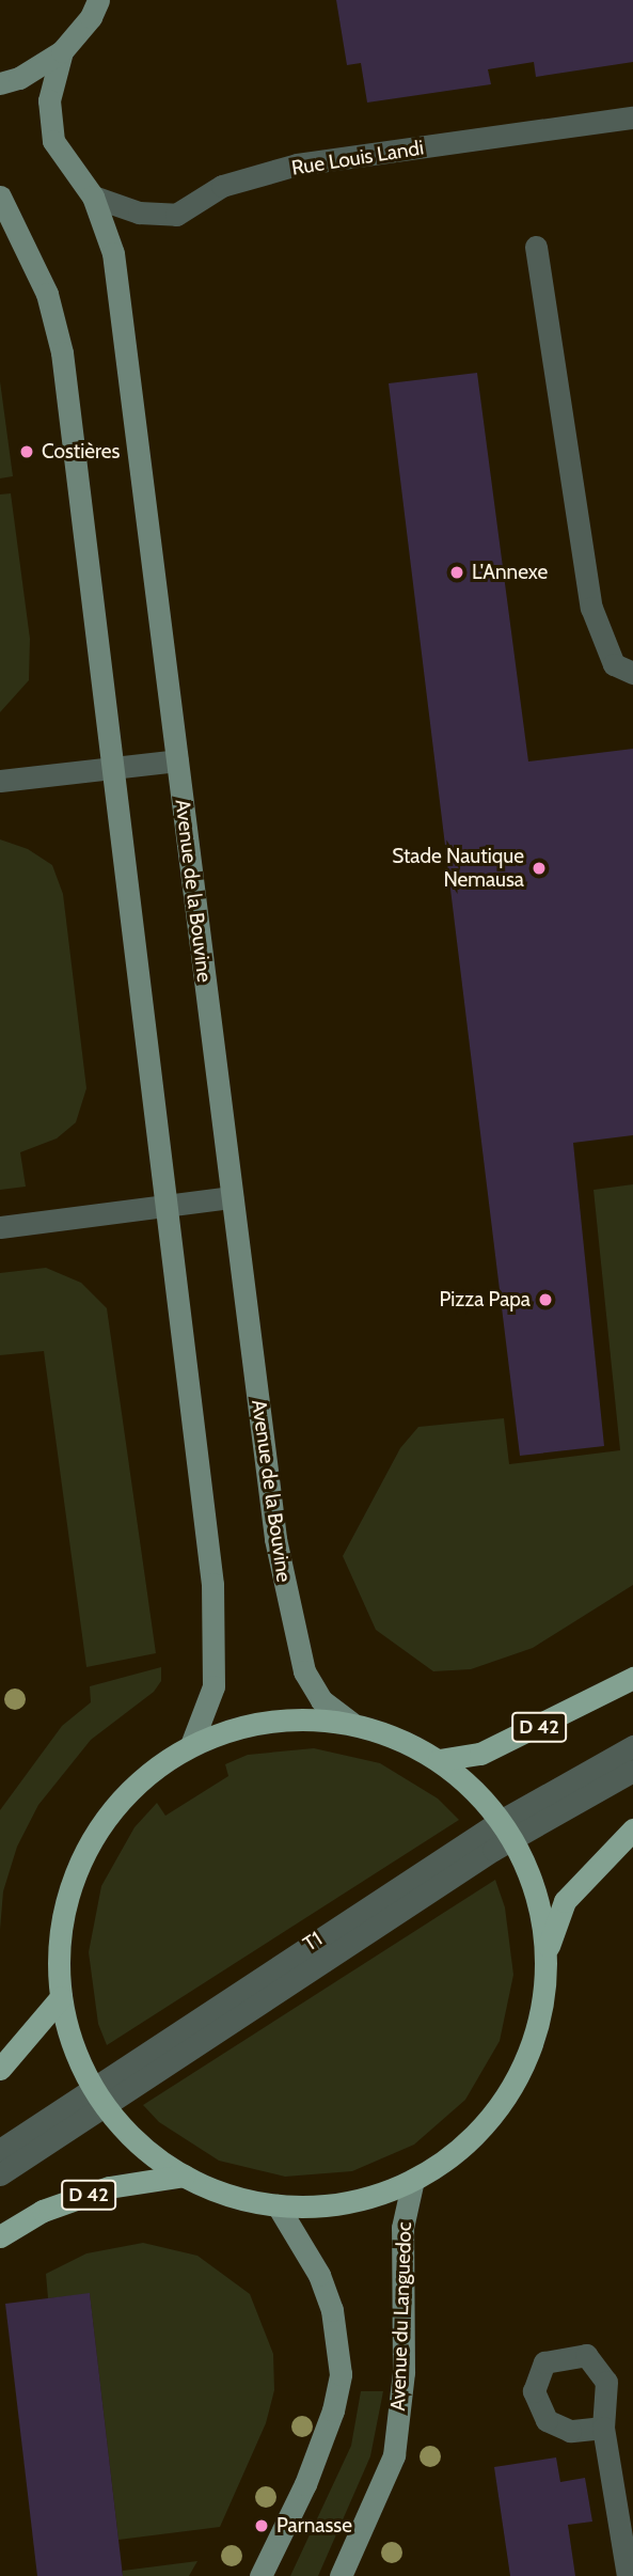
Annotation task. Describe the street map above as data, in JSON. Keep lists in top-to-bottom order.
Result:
{
  "streets": {
    "main road": ["D 42"],
    "street": [
      "Rue Louis Landi",
      "Avenue de la Bouvine",
      "T1",
      "Avenue du Languedoc"
    ]
  },
  "crossings": [
    ["Rue Louis Landi", "Avenue de la Bouvine"]
  ],
  "places": [
    "Costières",
    "L'Annexe",
    "Stade Nautique Nemausa",
    "Pizza Papa",
    "Parnasse"
  ]
}
